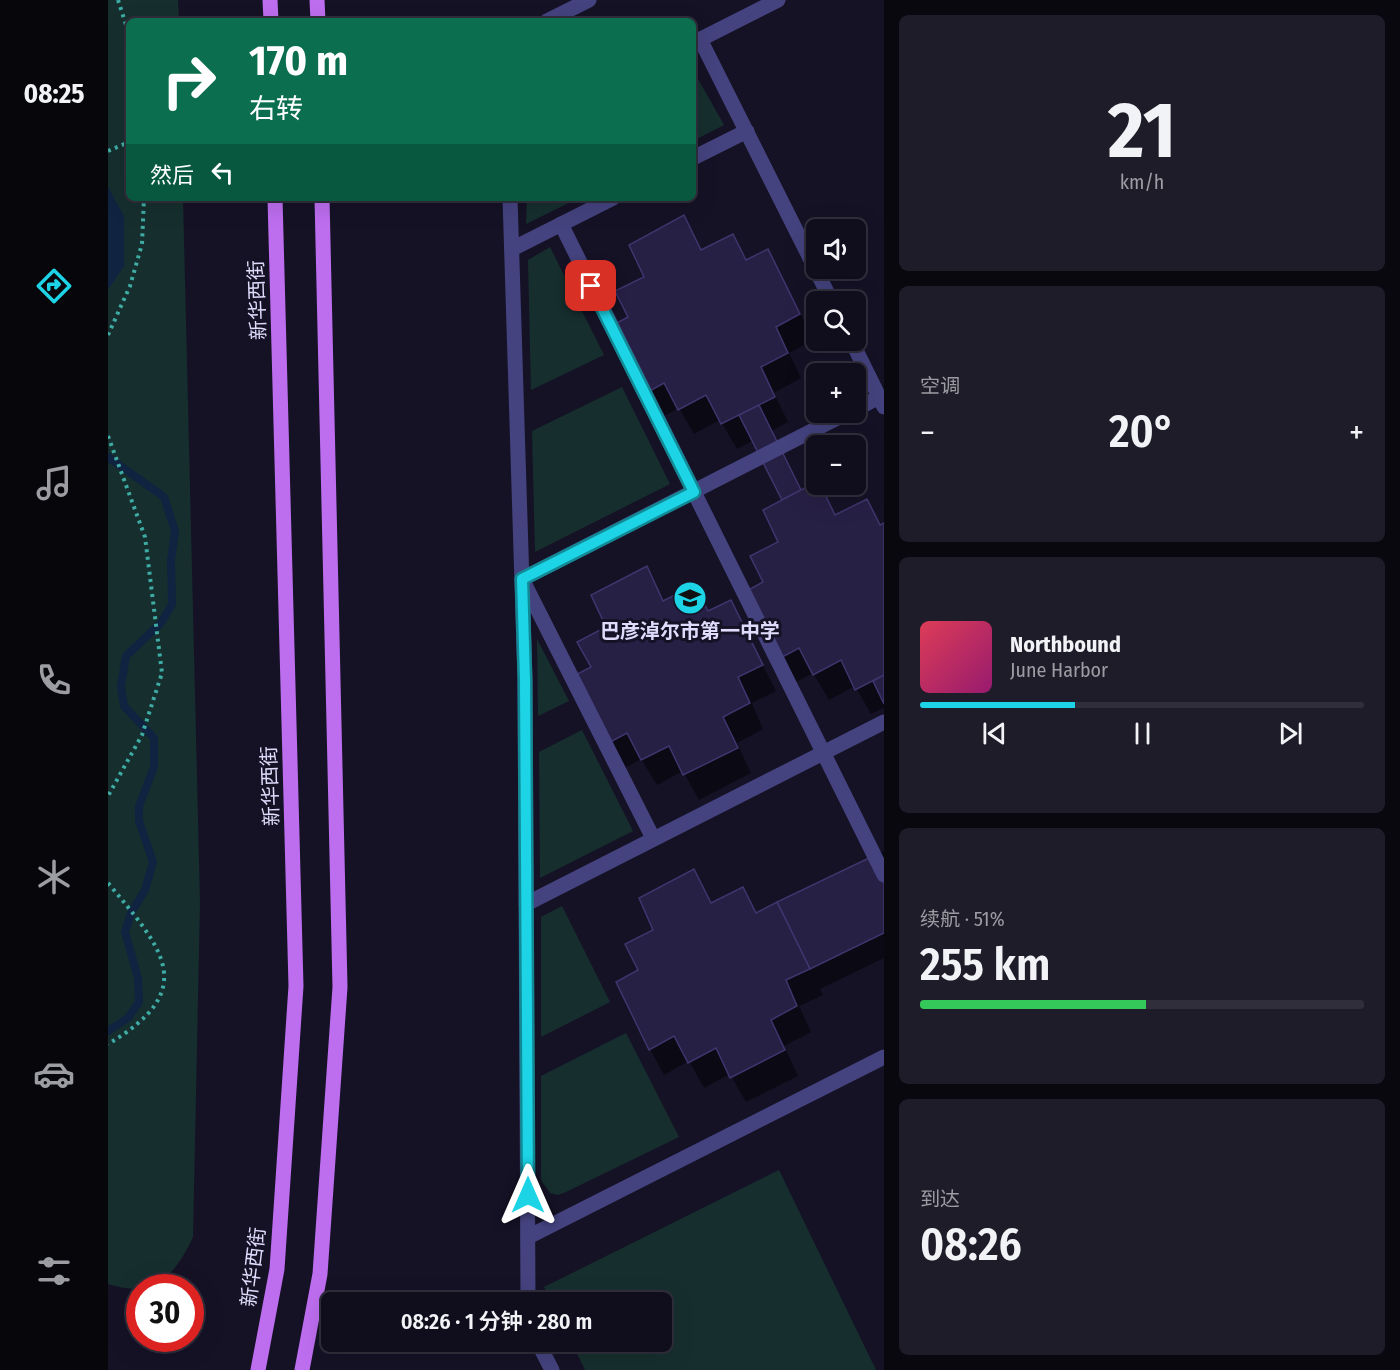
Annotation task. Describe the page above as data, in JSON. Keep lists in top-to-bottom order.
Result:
{
  "streets": {
    "main road": ["新华西街"]
  },
  "places": {
    "school or university": ["巴彦淖尔市第一中学"]
  },
  "page": {
    "tabs": "08:25",
    "tile": [
      ["21", "km/h"],
      "空调",
      ["续航 · 51%", "255 km"],
      ["到达", "08:26"]
    ],
    "turn": ["170 m", "右转"],
    "then": "然后",
    "map_buttons": ["+", "−"],
    "heat": ["−", "20°", "+"],
    "song": ["Northbound", "June Harbor"],
    "limit": "30",
    "trip": "08:26 · 1 分钟 · 280 m"
  }
}
